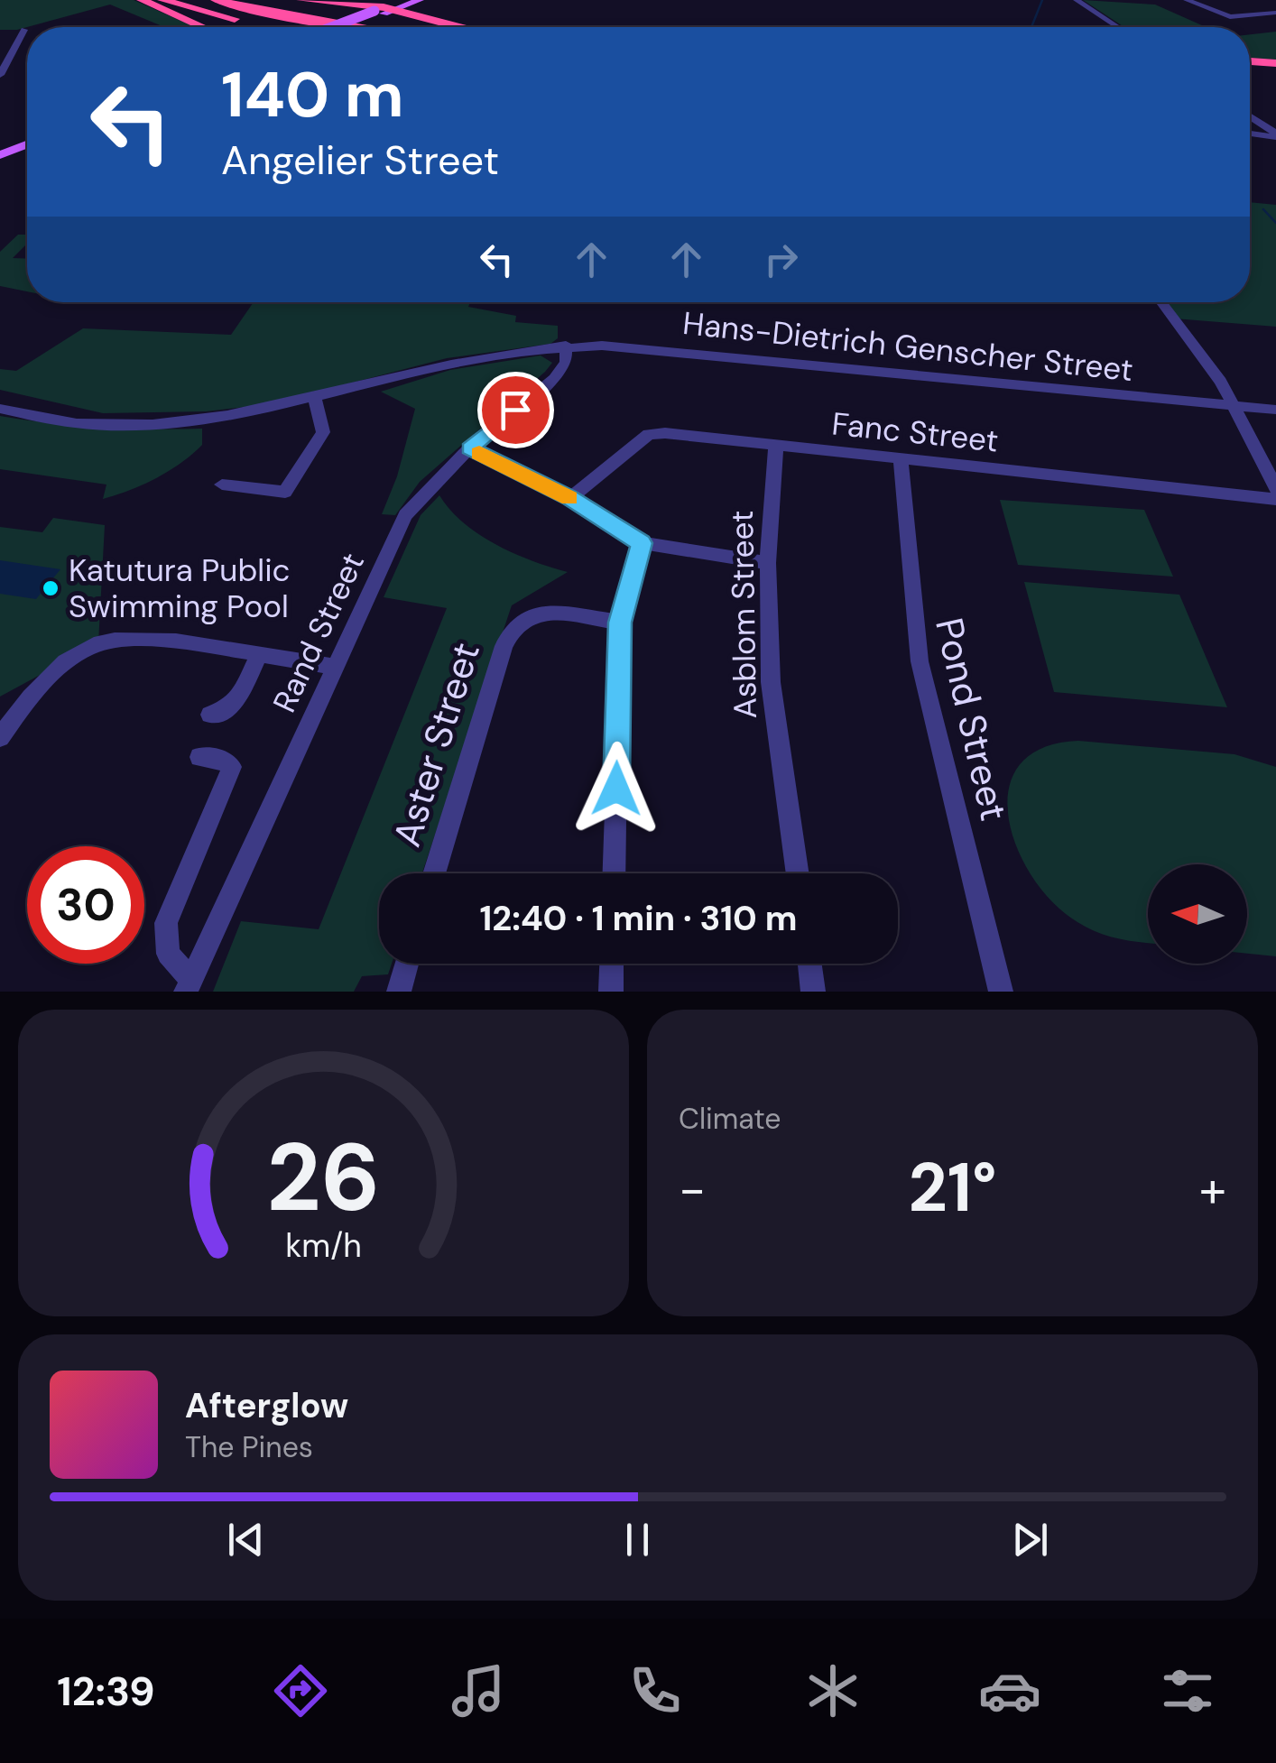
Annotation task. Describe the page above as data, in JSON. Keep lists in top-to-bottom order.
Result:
{
  "streets": {
    "street": [
      "Hans-Dietrich Genscher Street",
      "Fanc Street",
      "Asblom Street",
      "Rand Street",
      "Pond Street",
      "Aster Street"
    ]
  },
  "crossings": [
    ["Hans-Dietrich Genscher Street", "Rand Street"],
    ["Fanc Street", "Asblom Street"],
    ["Fanc Street", "Pond Street"]
  ],
  "places": ["Katutura Public Swimming Pool"],
  "north": "left",
  "page": {
    "turn": ["140 m", "Angelier Street"],
    "limit": "30",
    "trip": "12:40 · 1 min · 310 m",
    "tile": "Climate",
    "heat": ["−", "21°", "+"],
    "song": ["Afterglow", "The Pines"],
    "tabs": "12:39",
    "gauge": ["26", "km/h"]
  }
}
